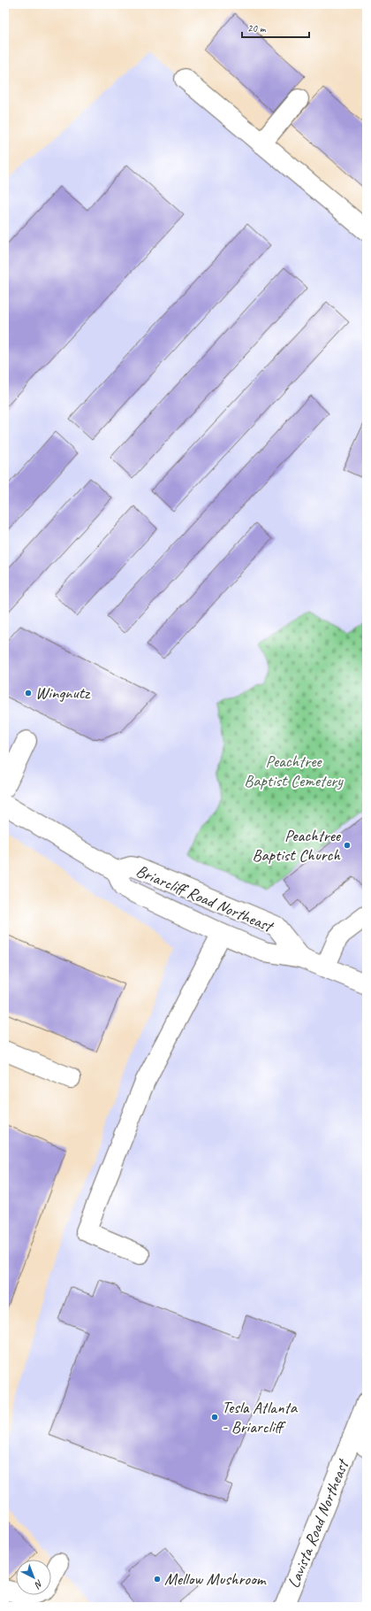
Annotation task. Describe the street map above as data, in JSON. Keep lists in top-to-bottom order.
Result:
{
  "streets": {
    "main road": ["Briarcliff Road Northeast", "Lavista Road Northeast"]
  },
  "parks": ["Peachtree Baptist Cemetery"],
  "places": [
    "Wingnutz",
    "Peachtree Baptist Church",
    "Tesla Atlanta - Briarcliff",
    "Mellow Mushroom"
  ],
  "scale_bar": "20 m",
  "north": "bottom right"
}
